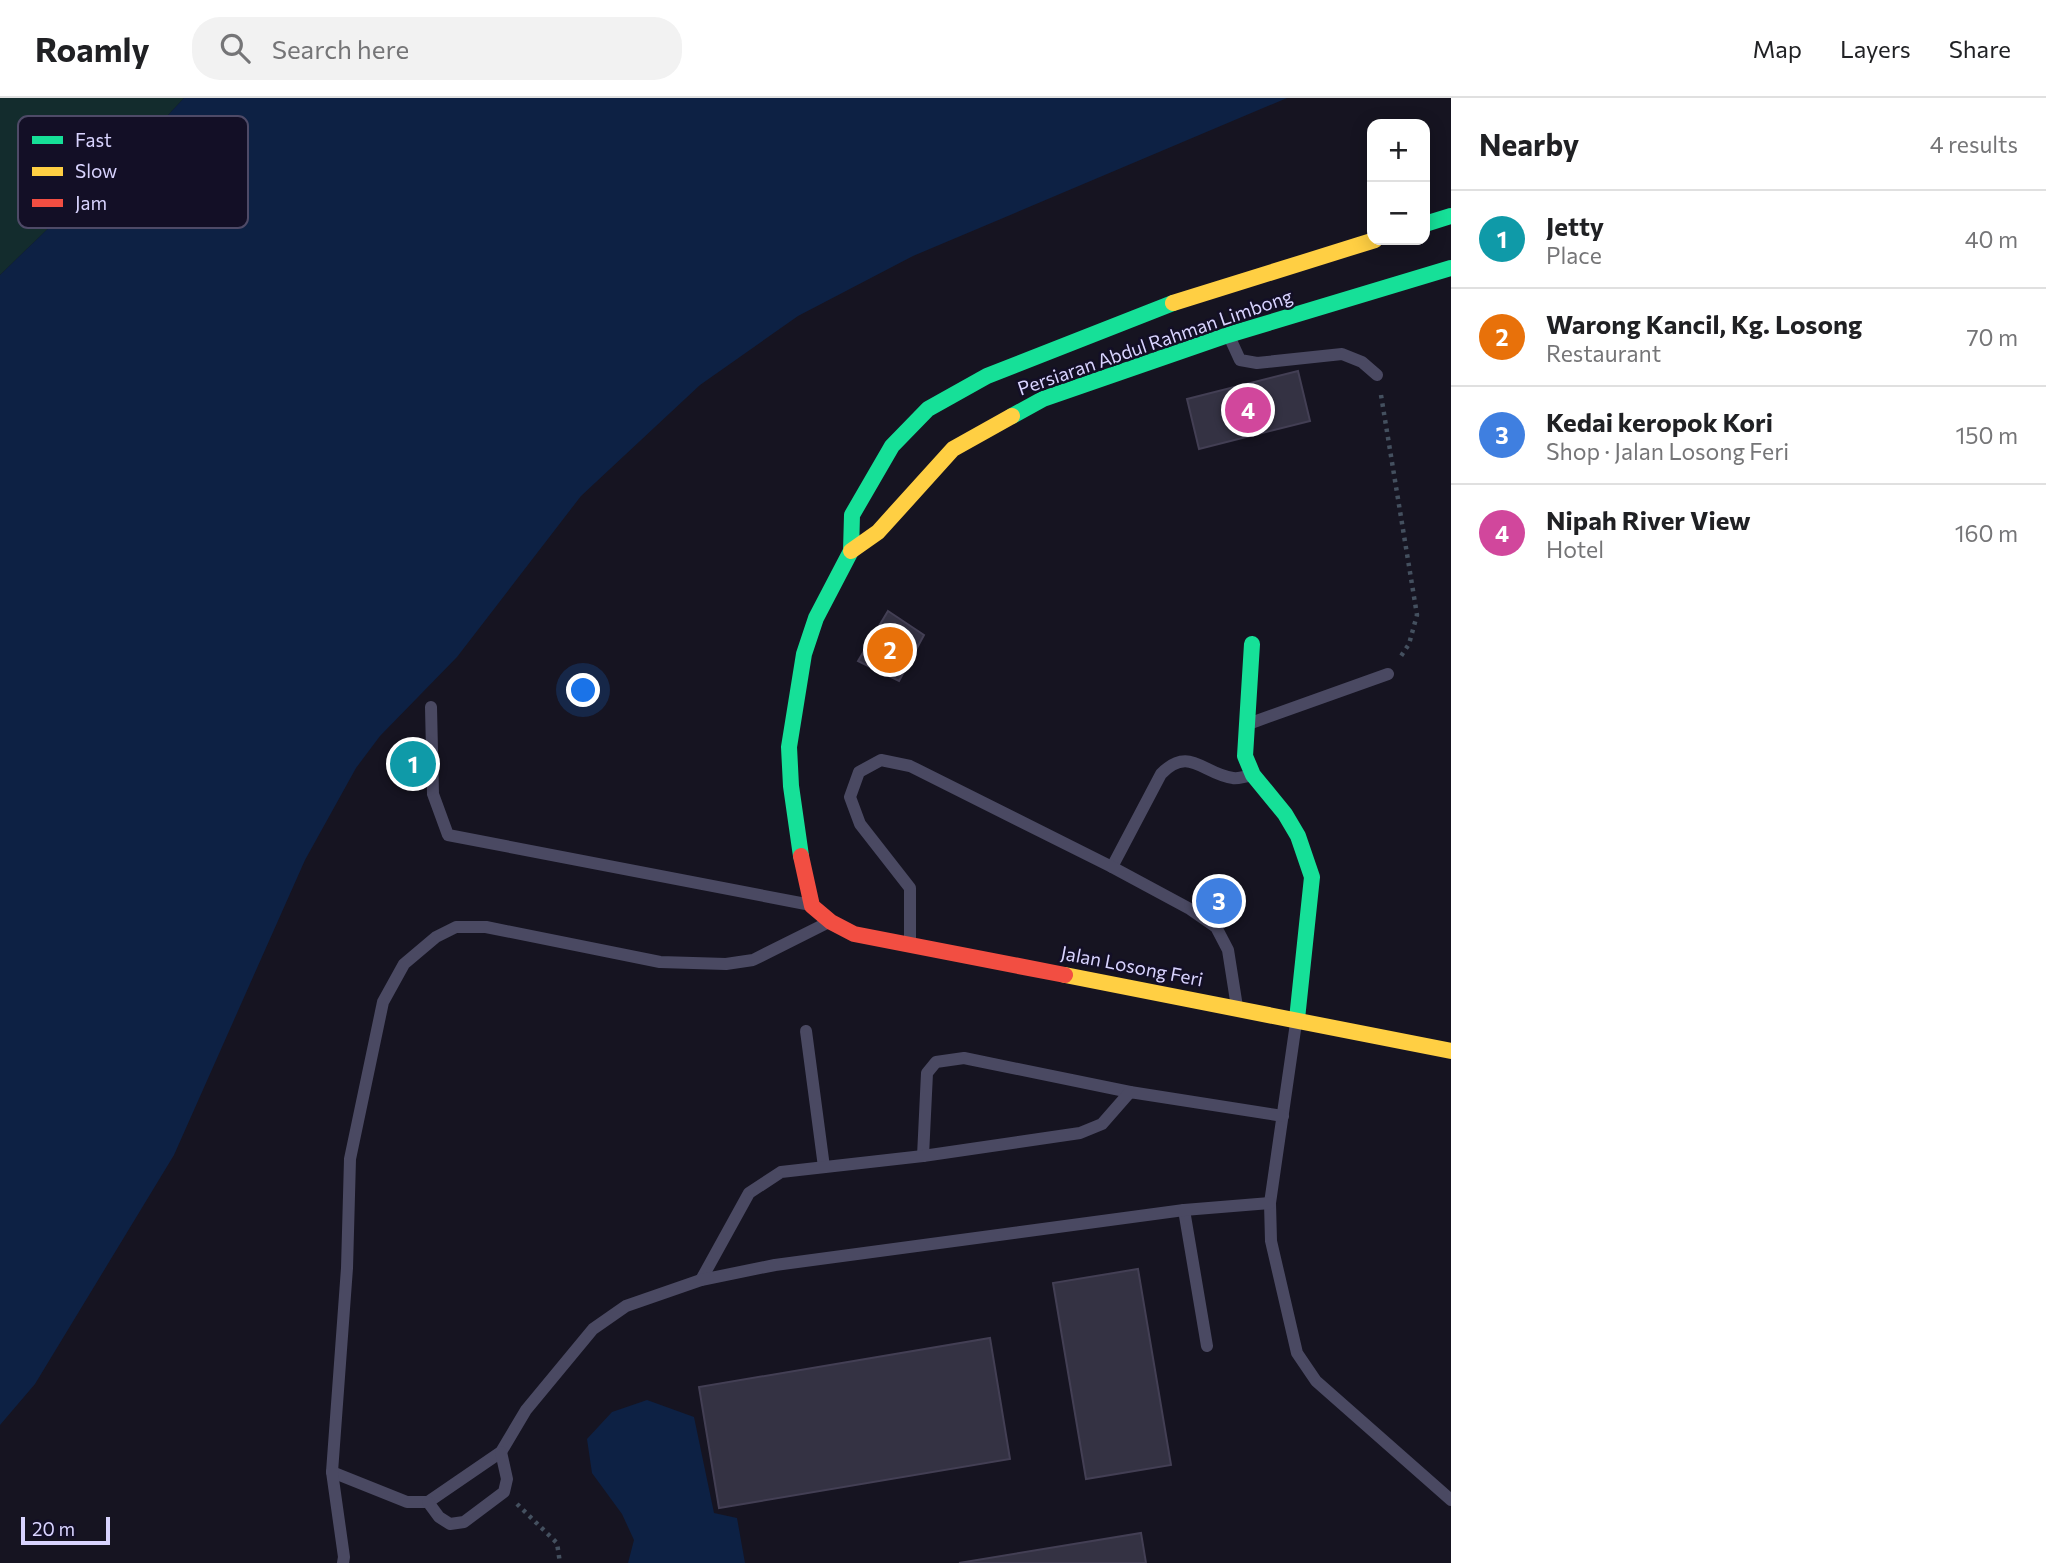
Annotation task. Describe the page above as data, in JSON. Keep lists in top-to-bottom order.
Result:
{
  "streets": {
    "street": ["Persiaran Abdul Rahman Limbong", "Jalan Losong Feri"]
  },
  "legend": ["Fast", "Slow", "Jam"],
  "scale_bar": "20 m",
  "page": {
    "header": "Roamly",
    "search": "Search here",
    "nav": ["Map", "Layers", "Share"],
    "heading": ["Nearby", "4 results"],
    "map_buttons": ["+", "−"],
    "list": [
      {
        "mark": "1",
        "name": "Jetty",
        "note": "Place",
        "value": "40 m"
      },
      {
        "mark": "2",
        "name": "Warong Kancil, Kg. Losong",
        "note": "Restaurant",
        "value": "70 m"
      },
      {
        "mark": "3",
        "name": "Kedai keropok Kori",
        "note": "Shop · Jalan Losong Feri",
        "value": "150 m"
      },
      {
        "mark": "4",
        "name": "Nipah River View",
        "note": "Hotel",
        "value": "160 m"
      }
    ],
    "pins": [
      "4",
      "2",
      "1",
      "3"
    ],
    "scale": "20 m"
  }
}
